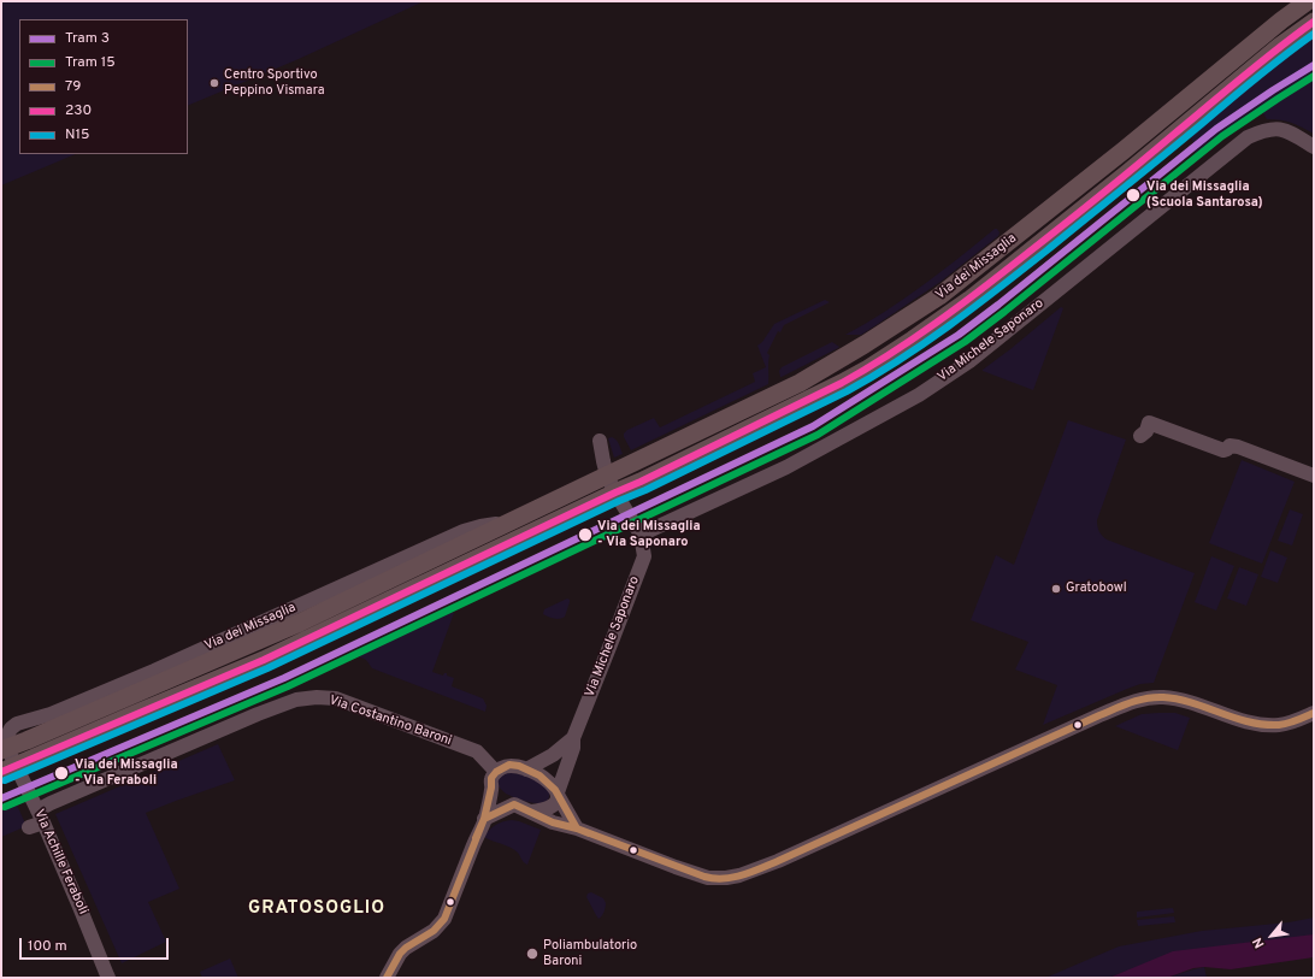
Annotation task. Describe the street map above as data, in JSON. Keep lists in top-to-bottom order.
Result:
{
  "streets": {
    "main road": ["Via dei Missaglia"],
    "street": ["Via Michele Saponaro", "Via Costantino Baroni", "Via Achille Feraboli"]
  },
  "crossings": [
    ["Via dei Missaglia", "Via Michele Saponaro"],
    ["Via dei Missaglia", "Via Achille Feraboli"],
    ["Via Costantino Baroni", "Via Achille Feraboli"]
  ],
  "districts": ["GRATOSOGLIO"],
  "places": [
    "Centro Sportivo Peppino Vismara",
    "Via dei Missaglia (Scuola Santarosa)",
    "Via dei Missaglia - Via Saponaro",
    "Gratobowl",
    "Via dei Missaglia - Via Feraboli",
    "Poliambulatorio Baroni"
  ],
  "lines": [
    "transit line 230",
    "transit line N15",
    "tram line 3",
    "tram line 15",
    "transit line 79"
  ],
  "legend": [
    "Tram 3",
    "Tram 15",
    "79",
    "230",
    "N15"
  ],
  "scale_bar": "100 m",
  "north": "bottom left"
}
